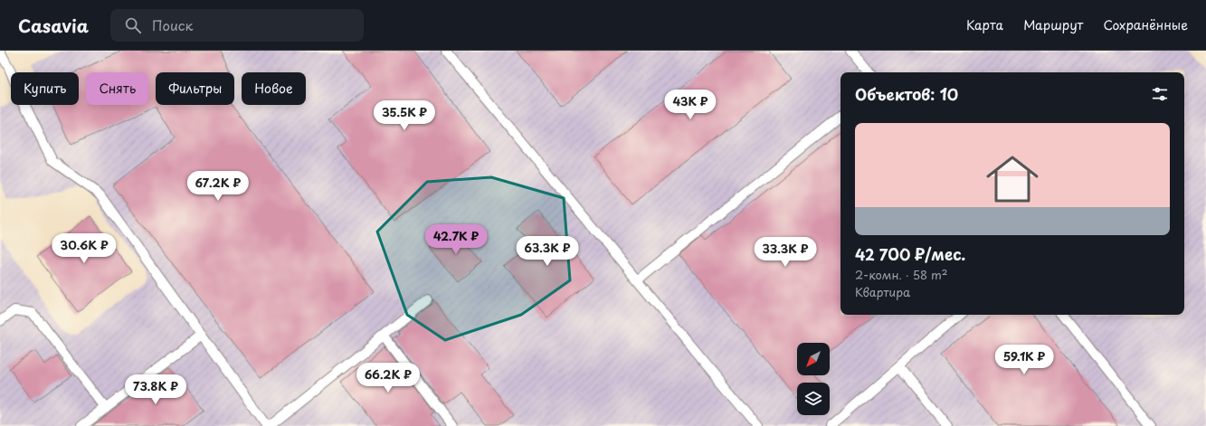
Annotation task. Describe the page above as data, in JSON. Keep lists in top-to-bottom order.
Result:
{
  "north": "bottom left",
  "page": {
    "header": "Casavia",
    "search": "Поиск",
    "nav": ["Карта", "Маршрут", "Сохранённые"],
    "chip": [
      "Купить",
      "Снять",
      "Фильтры",
      "Новое"
    ],
    "heading": "Объектов: 10",
    "price": [
      "43K ₽",
      "35.5K ₽",
      "67.2K ₽",
      "42.7K ₽",
      "30.6K ₽",
      "63.3K ₽",
      "33.3K ₽",
      "59.1K ₽",
      "66.2K ₽",
      "73.8K ₽"
    ],
    "list": [
      {
        "name": "42 700 ₽/мес.",
        "note": "2-комн. · 58 m² · Квартира"
      }
    ]
  }
}
